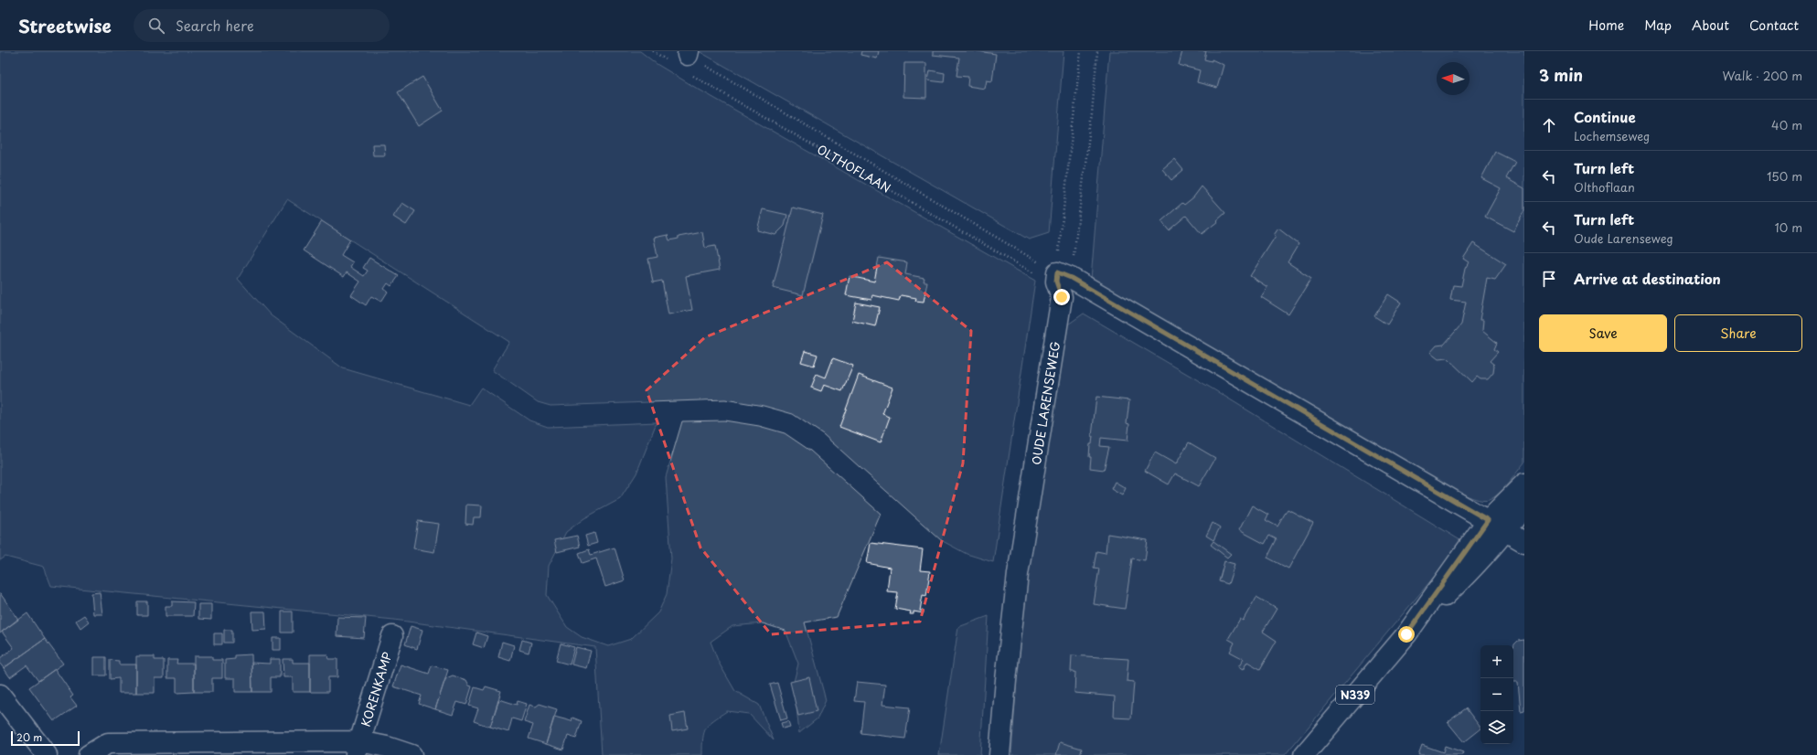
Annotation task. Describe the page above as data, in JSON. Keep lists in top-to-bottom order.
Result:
{
  "streets": {
    "street": ["OUDE LARENSEWEG", "KORENKAMP", "N339"],
    "path": ["OLTHOFLAAN"]
  },
  "crossings": [
    ["OLTHOFLAAN", "OUDE LARENSEWEG"]
  ],
  "scale_bar": "20 m",
  "north": "left",
  "page": {
    "header": "Streetwise",
    "search": "Search here",
    "nav": [
      "Home",
      "Map",
      "About",
      "Contact"
    ],
    "heading": ["3 min", "Walk · 200 m"],
    "list": [
      ["Continue", "Lochemseweg", "40 m"],
      ["Turn left", "Olthoflaan", "150 m"],
      ["Turn left", "Oude Larenseweg", "10 m"],
      "Arrive at destination"
    ],
    "buttons": ["Save", "Share"],
    "map_buttons": ["+", "−"],
    "scale": "20 m"
  }
}
